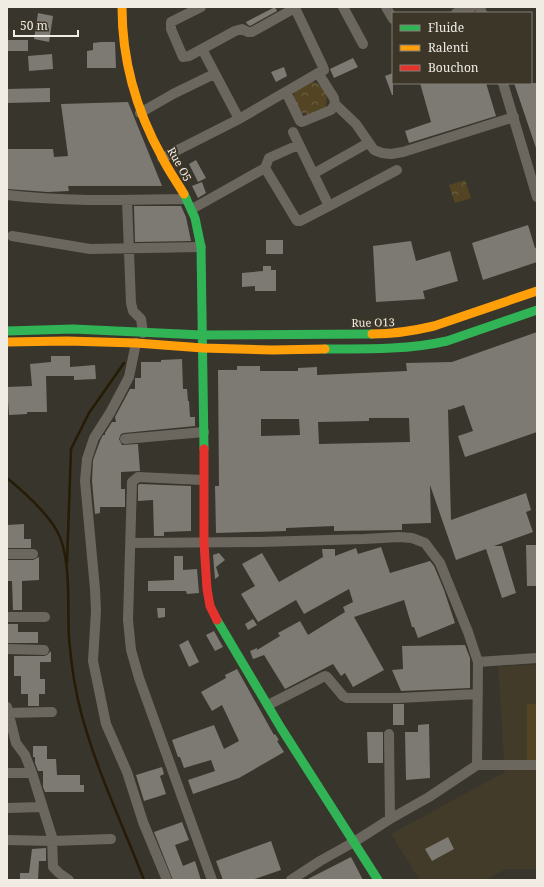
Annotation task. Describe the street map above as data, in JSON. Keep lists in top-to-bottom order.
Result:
{
  "streets": {
    "main road": ["Rue O5", "Rue O13"]
  },
  "crossings": [
    ["Rue O5", "Rue O13"]
  ],
  "legend": ["Fluide", "Ralenti", "Bouchon"],
  "scale_bar": "50 m"
}
